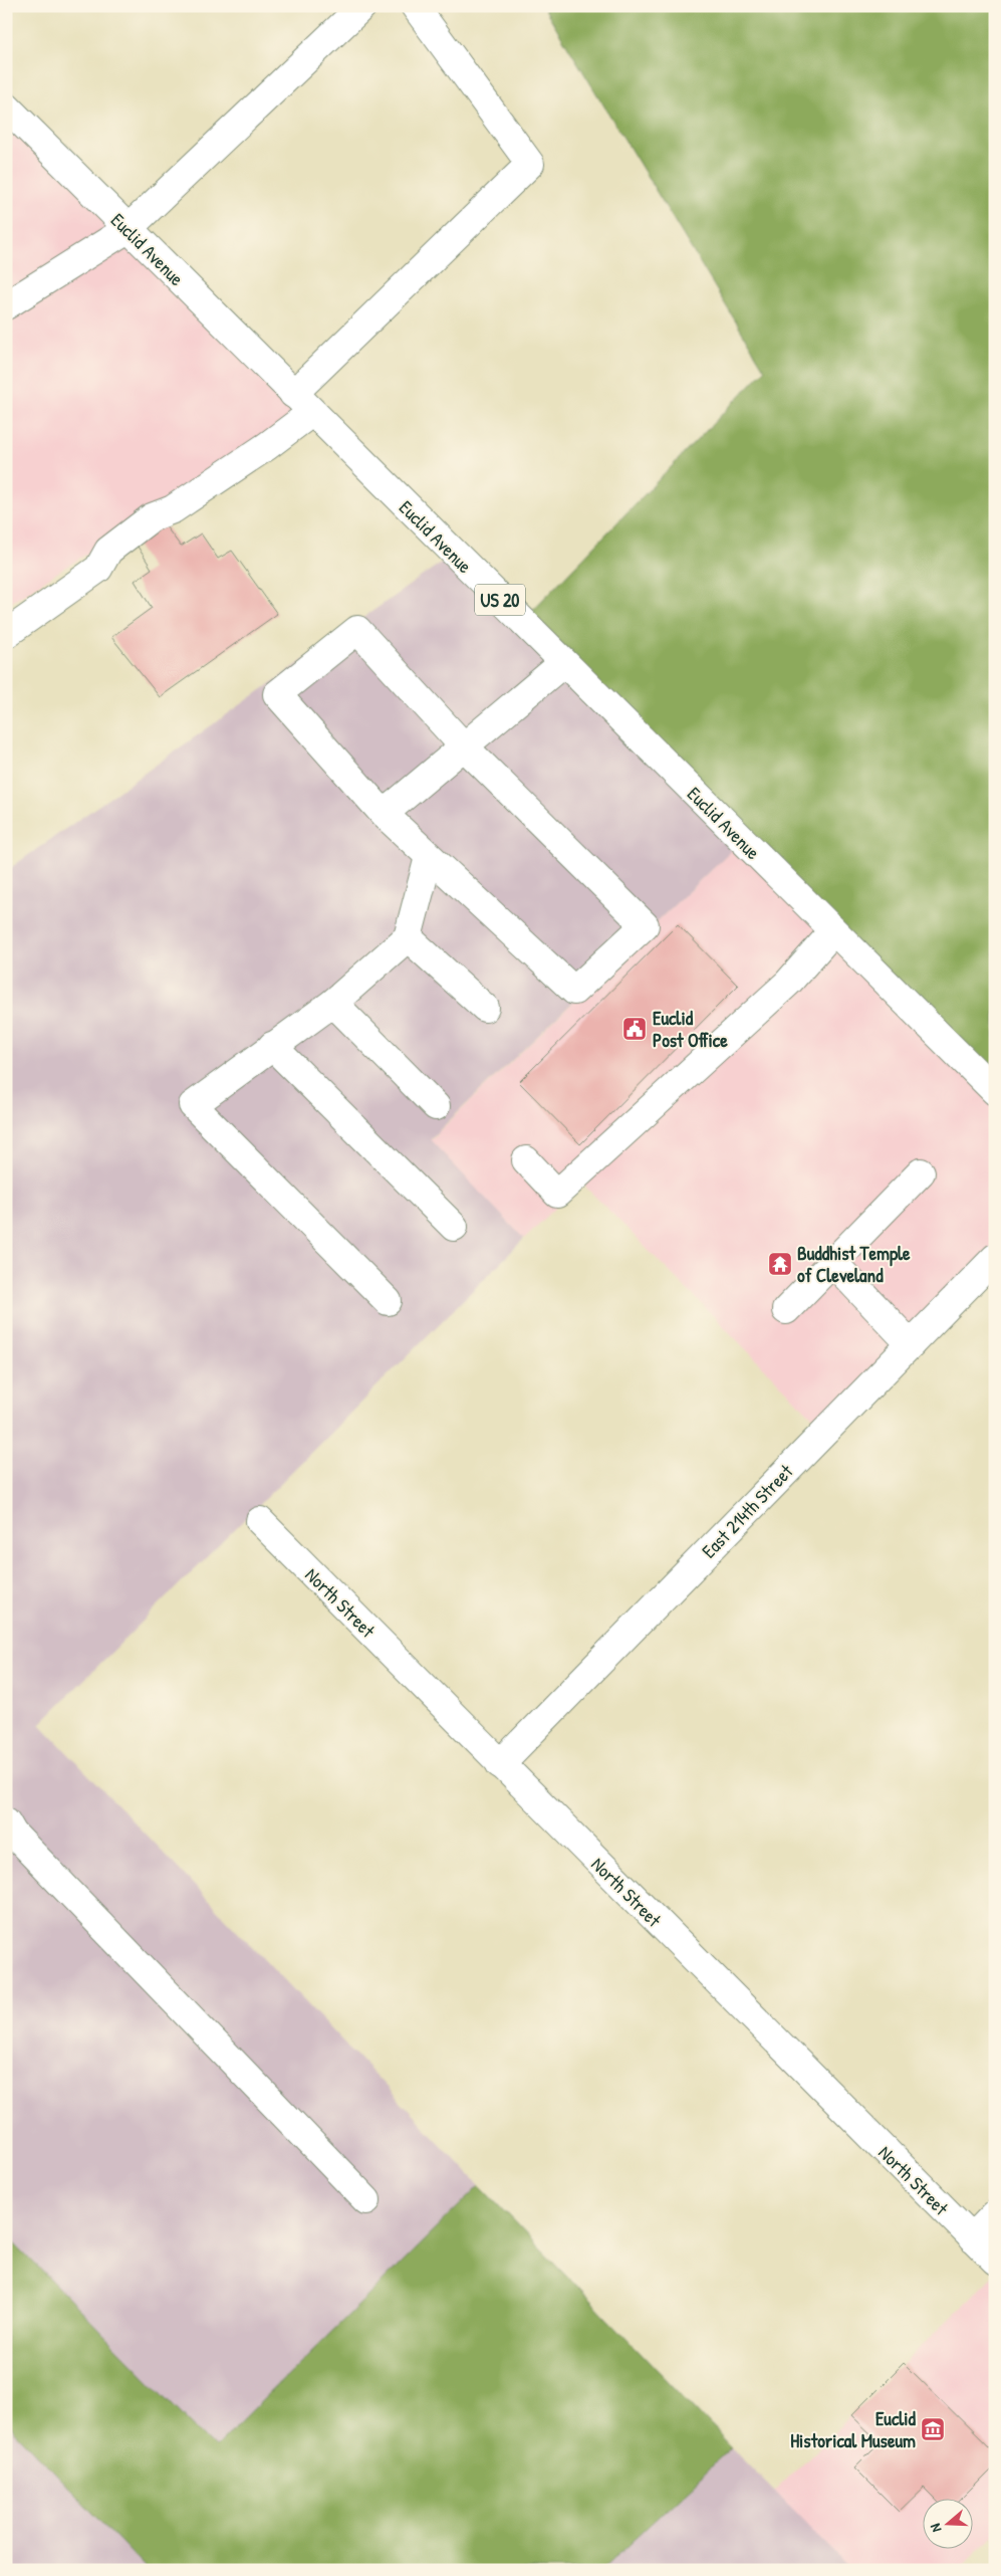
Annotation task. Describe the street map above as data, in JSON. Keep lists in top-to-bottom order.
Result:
{
  "streets": {
    "street": [
      "Euclid Avenue",
      "US 20",
      "East 214th Street",
      "North Street"
    ]
  },
  "crossings": [
    ["East 214th Street", "North Street"]
  ],
  "places": {
    "public building": ["Euclid Post Office"],
    "temple": ["Buddhist Temple of Cleveland"],
    "museum": ["Euclid Historical Museum"]
  },
  "north": "left"
}
